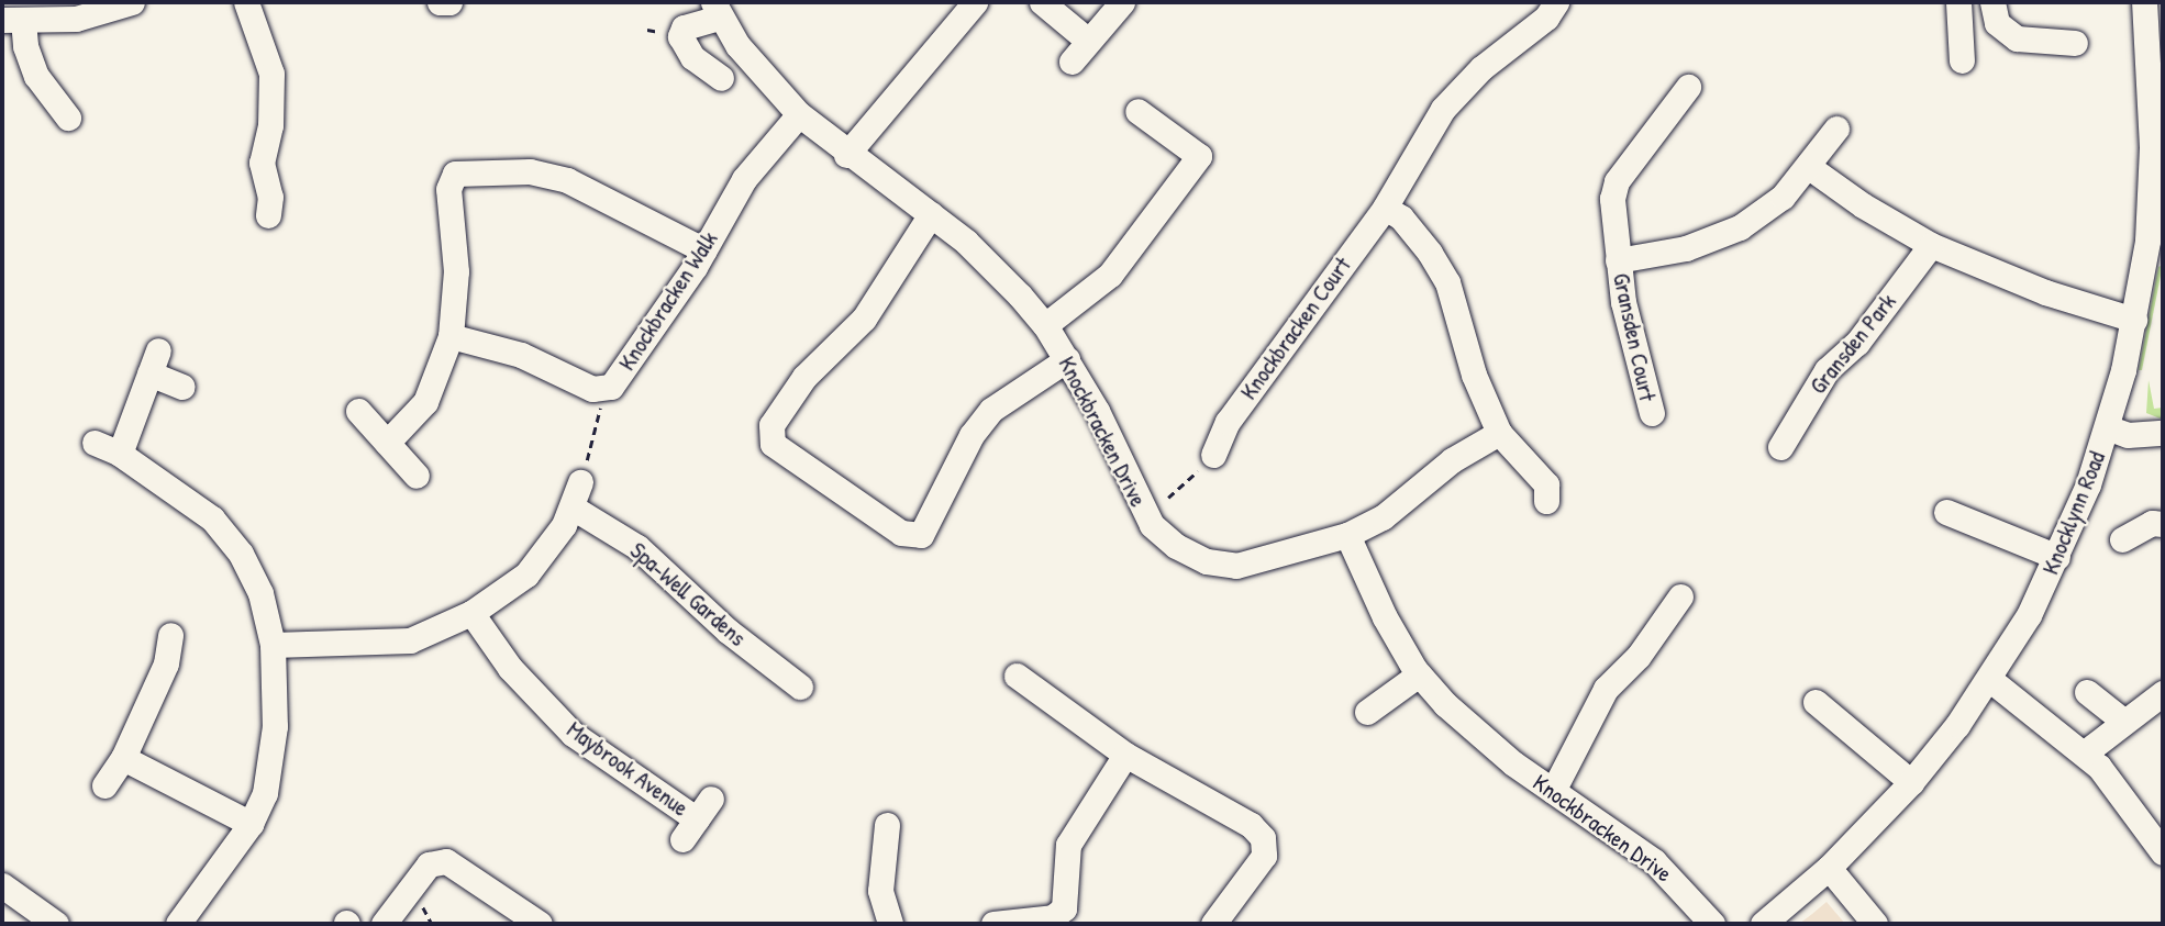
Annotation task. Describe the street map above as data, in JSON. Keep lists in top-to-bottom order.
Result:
{
  "streets": {
    "street": [
      "Knockbracken Walk",
      "Knockbracken Court",
      "Gransden Court",
      "Gransden Park",
      "Knockbracken Drive",
      "Knocklynn Road",
      "Spa-Well Gardens",
      "Maybrook Avenue"
    ]
  },
  "crossings": [
    ["Knockbracken Walk", "Knockbracken Drive"]
  ]
}
